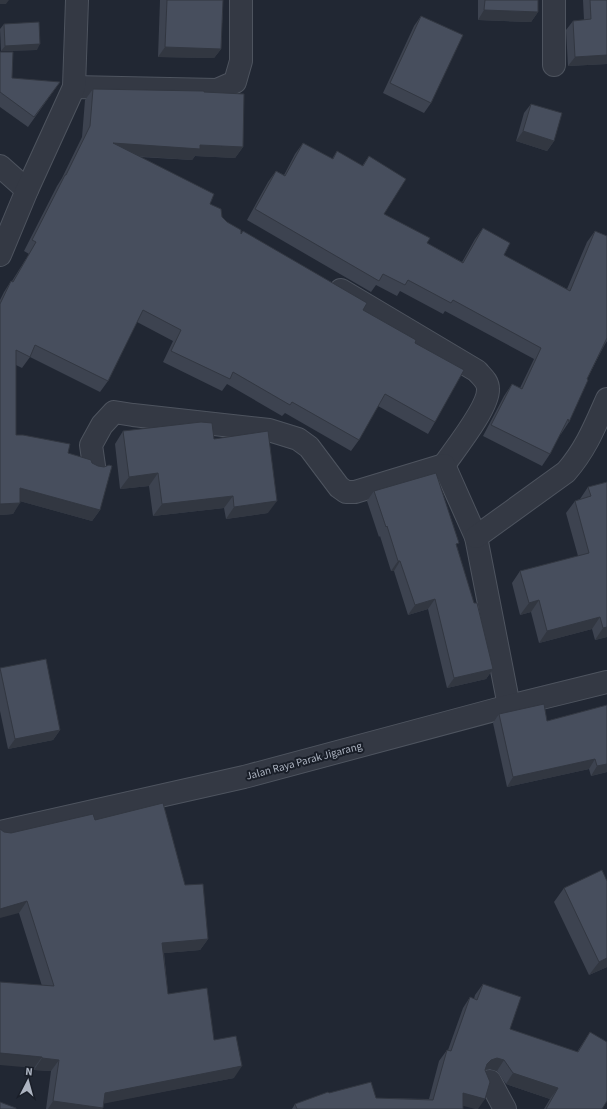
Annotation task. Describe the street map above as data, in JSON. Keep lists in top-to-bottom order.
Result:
{
  "streets": {
    "street": ["Jalan Raya Parak Jigarang"]
  },
  "north": "top"
}
